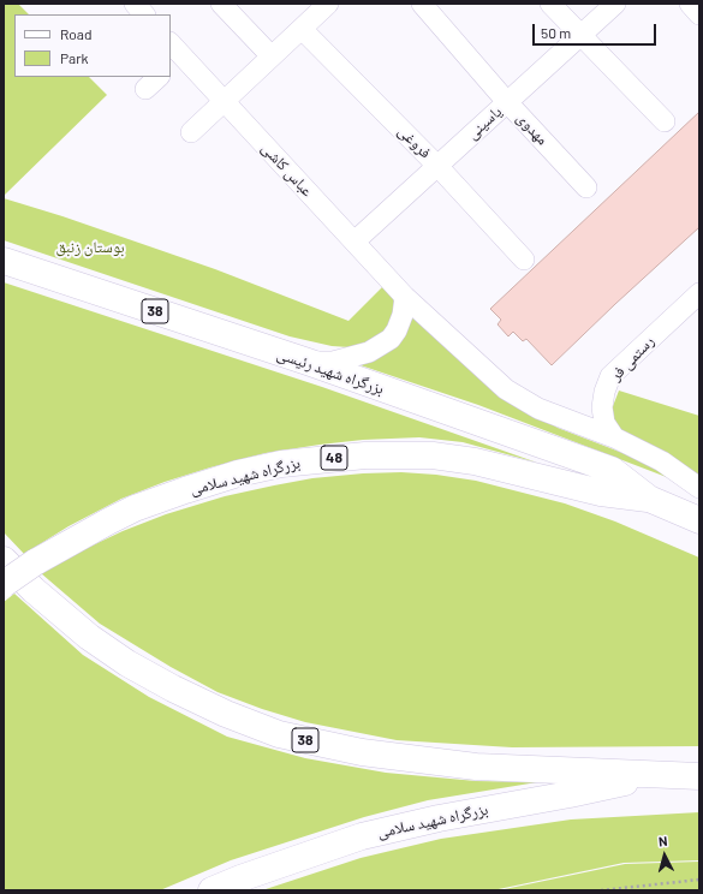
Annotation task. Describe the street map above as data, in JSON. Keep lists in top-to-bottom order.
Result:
{
  "streets": {
    "highway": [
      "38",
      "بزرگراه شهید رئیسی",
      "48",
      "بزرگراه شهید سلامی"
    ],
    "street": [
      "یاسینی",
      "مهدوی",
      "فروغی",
      "عباس کاشی",
      "رستمی فر"
    ]
  },
  "crossings": [
    ["یاسینی", "مهدوی"],
    ["یاسینی", "فروغی"],
    ["یاسینی", "عباس کاشی"],
    ["عباس کاشی", "رستمی فر"],
    ["38", "بزرگراه شهید سلامی"],
    ["بزرگراه شهید رئیسی", "بزرگراه شهید سلامی"]
  ],
  "parks": ["بوستان زنبق"],
  "legend": ["Road", "Park"],
  "scale_bar": "50 m",
  "north": "top"
}
